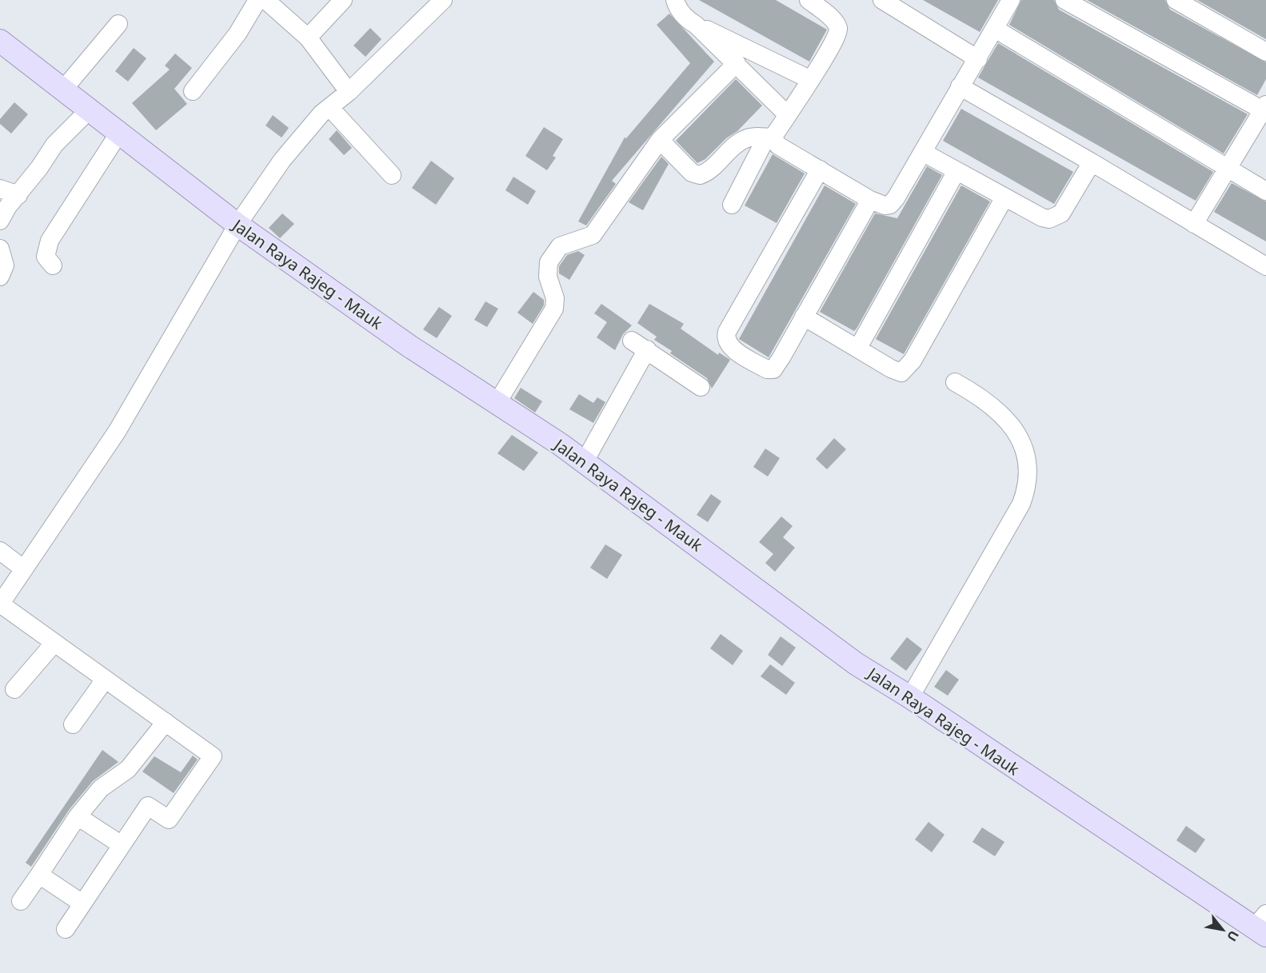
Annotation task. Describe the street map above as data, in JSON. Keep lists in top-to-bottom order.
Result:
{
  "streets": {
    "main road": ["Jalan Raya Rajeg - Mauk"]
  },
  "north": "bottom right"
}
